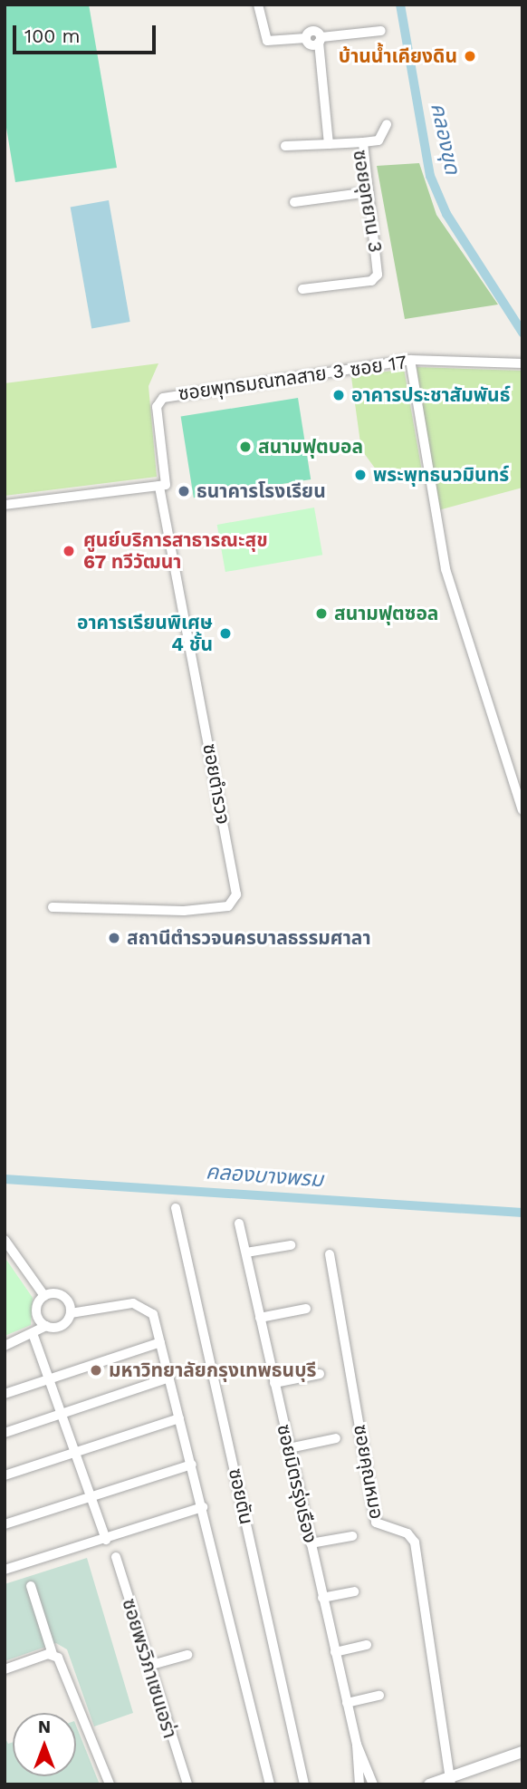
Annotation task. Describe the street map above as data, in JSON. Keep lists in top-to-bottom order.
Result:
{
  "streets": {
    "street": [
      "ซอยอุทยาน 3",
      "ซอยพุทธมณฑลสาย 3 ซอย 17",
      "ซอยตำรวจ",
      "ซอยคุณหมอ",
      "ซอยมิตรรุ่งเรือง",
      "ซอยตัน",
      "ซอยพรวิภาเซนเอร่า"
    ]
  },
  "crossings": [
    ["ซอยพุทธมณฑลสาย 3 ซอย 17", "ซอยตำรวจ"]
  ],
  "water": ["คลองขุด", "คลองบางพรม"],
  "places": [
    "บ้านน้ำเคียงดิน",
    "อาคารประชาสัมพันธ์",
    "สนามฟุตบอล",
    "พระพุทธนวมินทร์",
    "ธนาคารโรงเรียน",
    "ศูนย์บริการสาธารณะสุข 67 ทวีวัฒนา",
    "สนามฟุตซอล",
    "อาคารเรียนพิเศษ 4 ชั้น",
    "สถานีตำรวจนครบาลธรรมศาลา",
    "มหาวิทยาลัยกรุงเทพธนบุรี"
  ],
  "scale_bar": "100 m",
  "north": "top"
}
